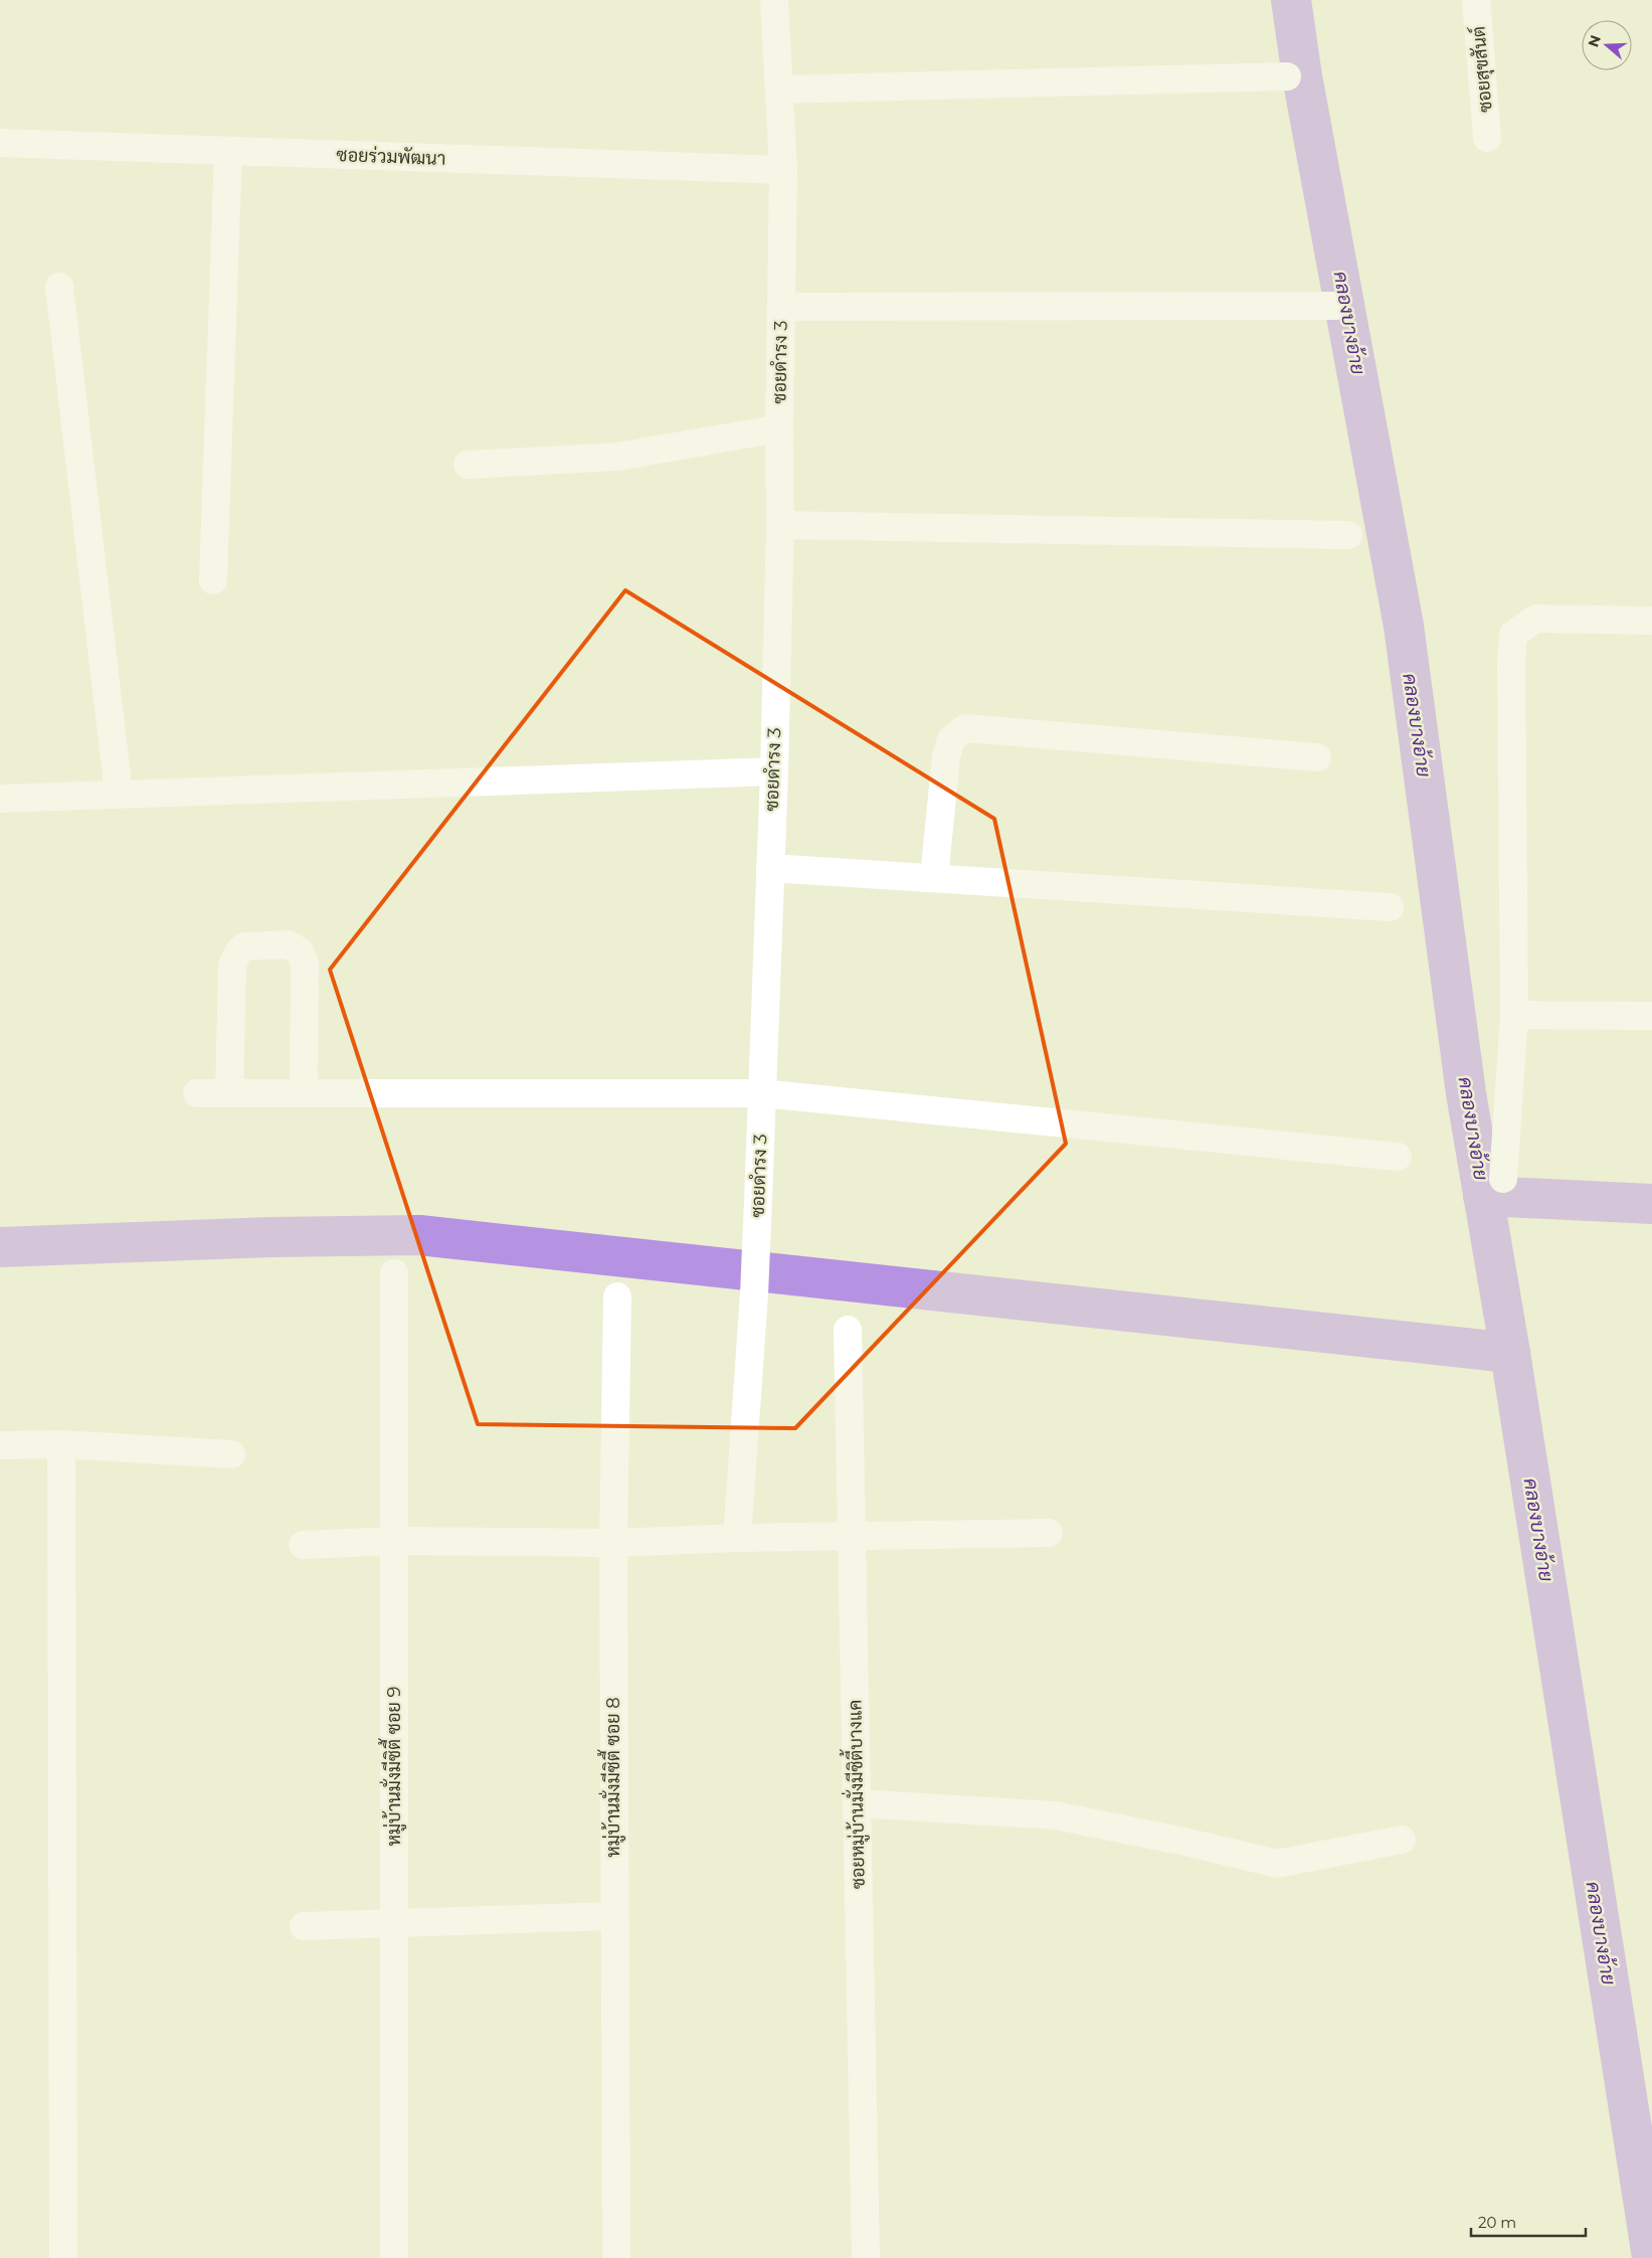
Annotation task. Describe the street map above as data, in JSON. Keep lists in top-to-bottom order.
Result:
{
  "streets": {
    "street": [
      "ซอยสุขสันต์",
      "ซอยร่วมพัฒนา",
      "ซอยดำรง 3",
      "หมู่บ้านมั่งมีซิตี้ ซอย 9",
      "หมู่บ้านมั่งมีซิตี้ ซอย 8",
      "ซอยหมู่บ้านมั่งมีซิตี้บางแค"
    ]
  },
  "crossings": [
    ["ซอยร่วมพัฒนา", "ซอยดำรง 3"]
  ],
  "water": ["คลองบางอ้าย"],
  "scale_bar": "20 m",
  "north": "left"
}
